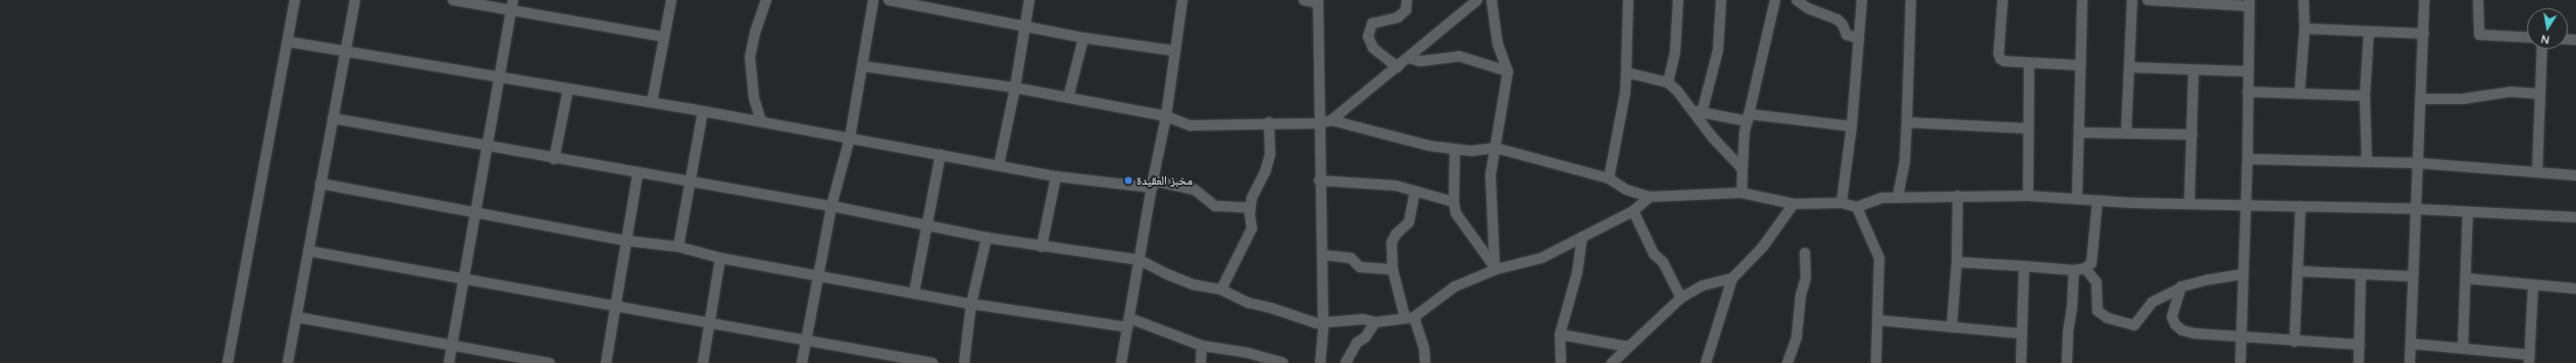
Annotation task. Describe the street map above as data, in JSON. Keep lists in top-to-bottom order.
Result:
{
  "places": ["مخبز العقيدة"],
  "north": "bottom"
}
